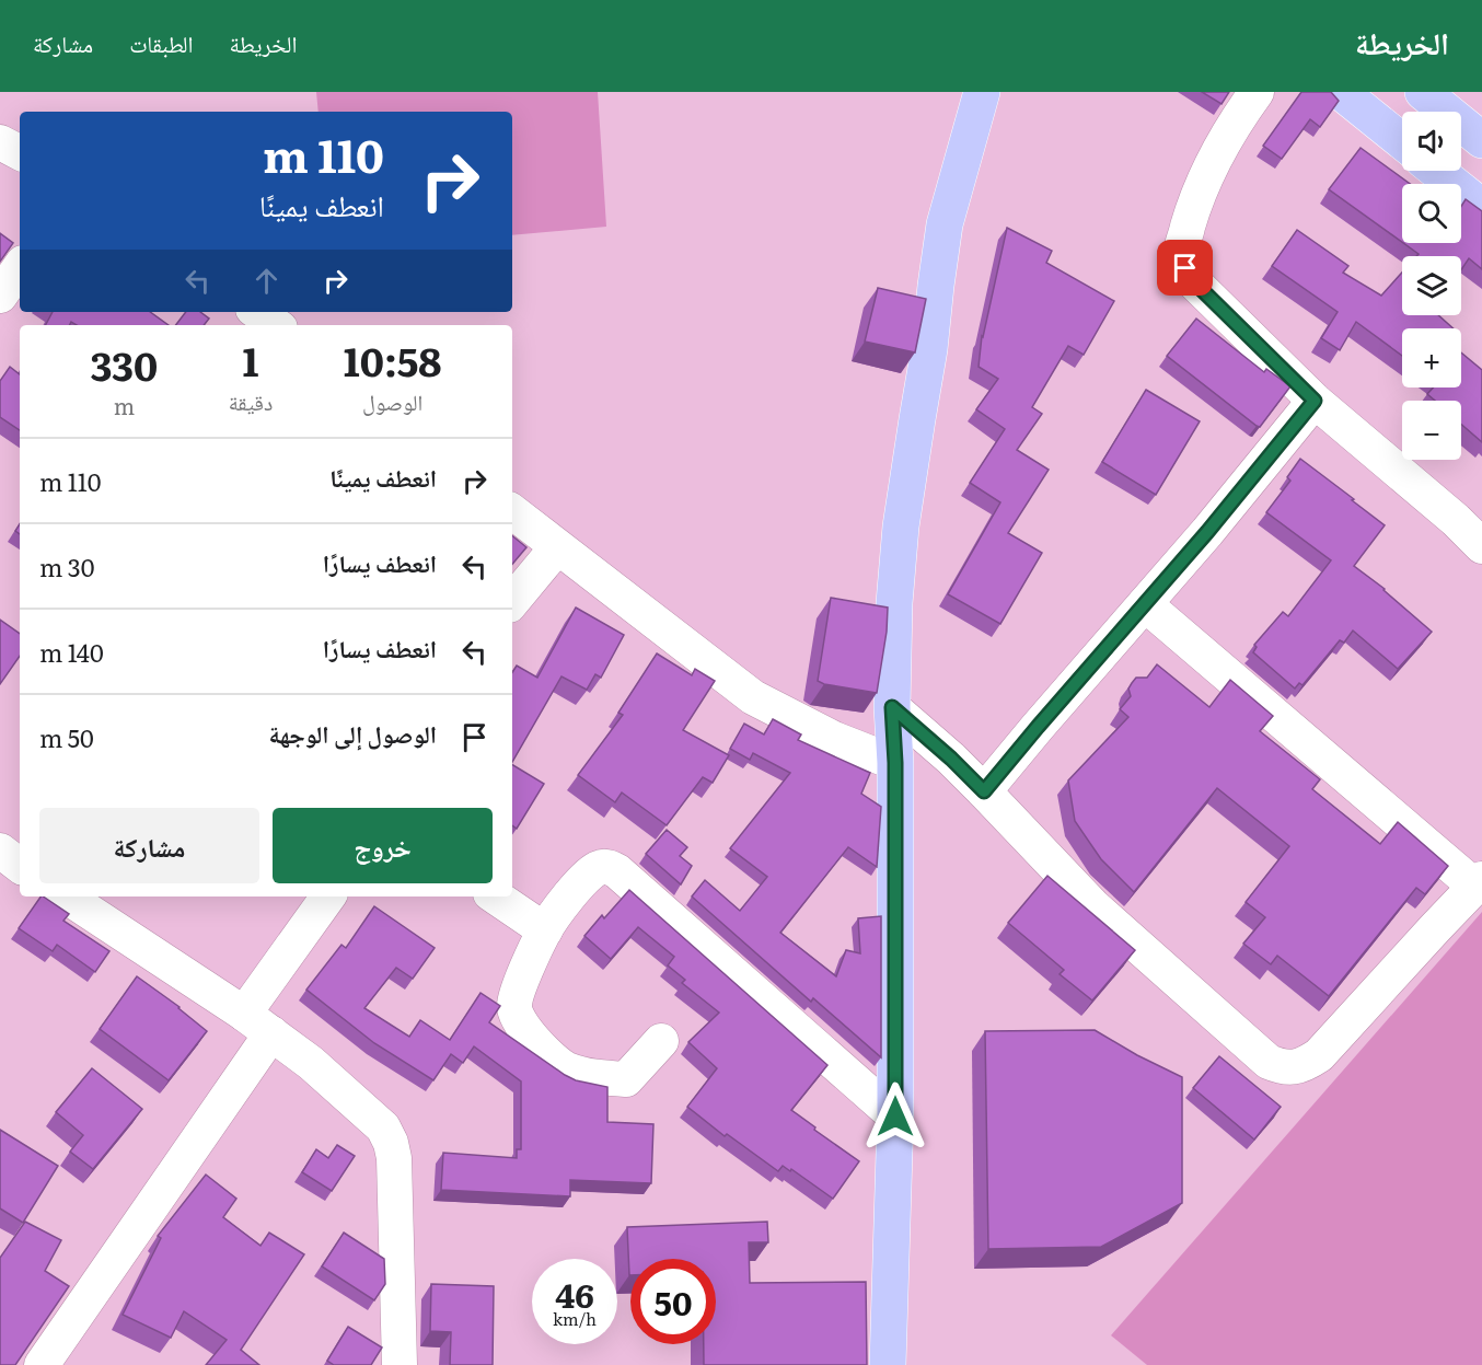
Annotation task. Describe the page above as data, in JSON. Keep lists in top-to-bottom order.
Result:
{
  "page": {
    "header": "الخريطة",
    "nav": ["الخريطة", "الطبقات", "مشاركة"],
    "map_buttons": ["+", "−"],
    "turn": ["110 m", "انعطف يمينًا"],
    "eta": [
      "10:58",
      "الوصول",
      "1",
      "دقيقة",
      "330",
      "m"
    ],
    "list": [
      {
        "name": "انعطف يمينًا",
        "value": "110 m"
      },
      {
        "name": "انعطف يسارًا",
        "value": "30 m"
      },
      {
        "name": "انعطف يسارًا",
        "value": "140 m"
      },
      {
        "name": "الوصول إلى الوجهة",
        "value": "50 m"
      }
    ],
    "buttons": ["خروج", "مشاركة"],
    "speed": "46 km/h",
    "limit": "50"
  }
}
